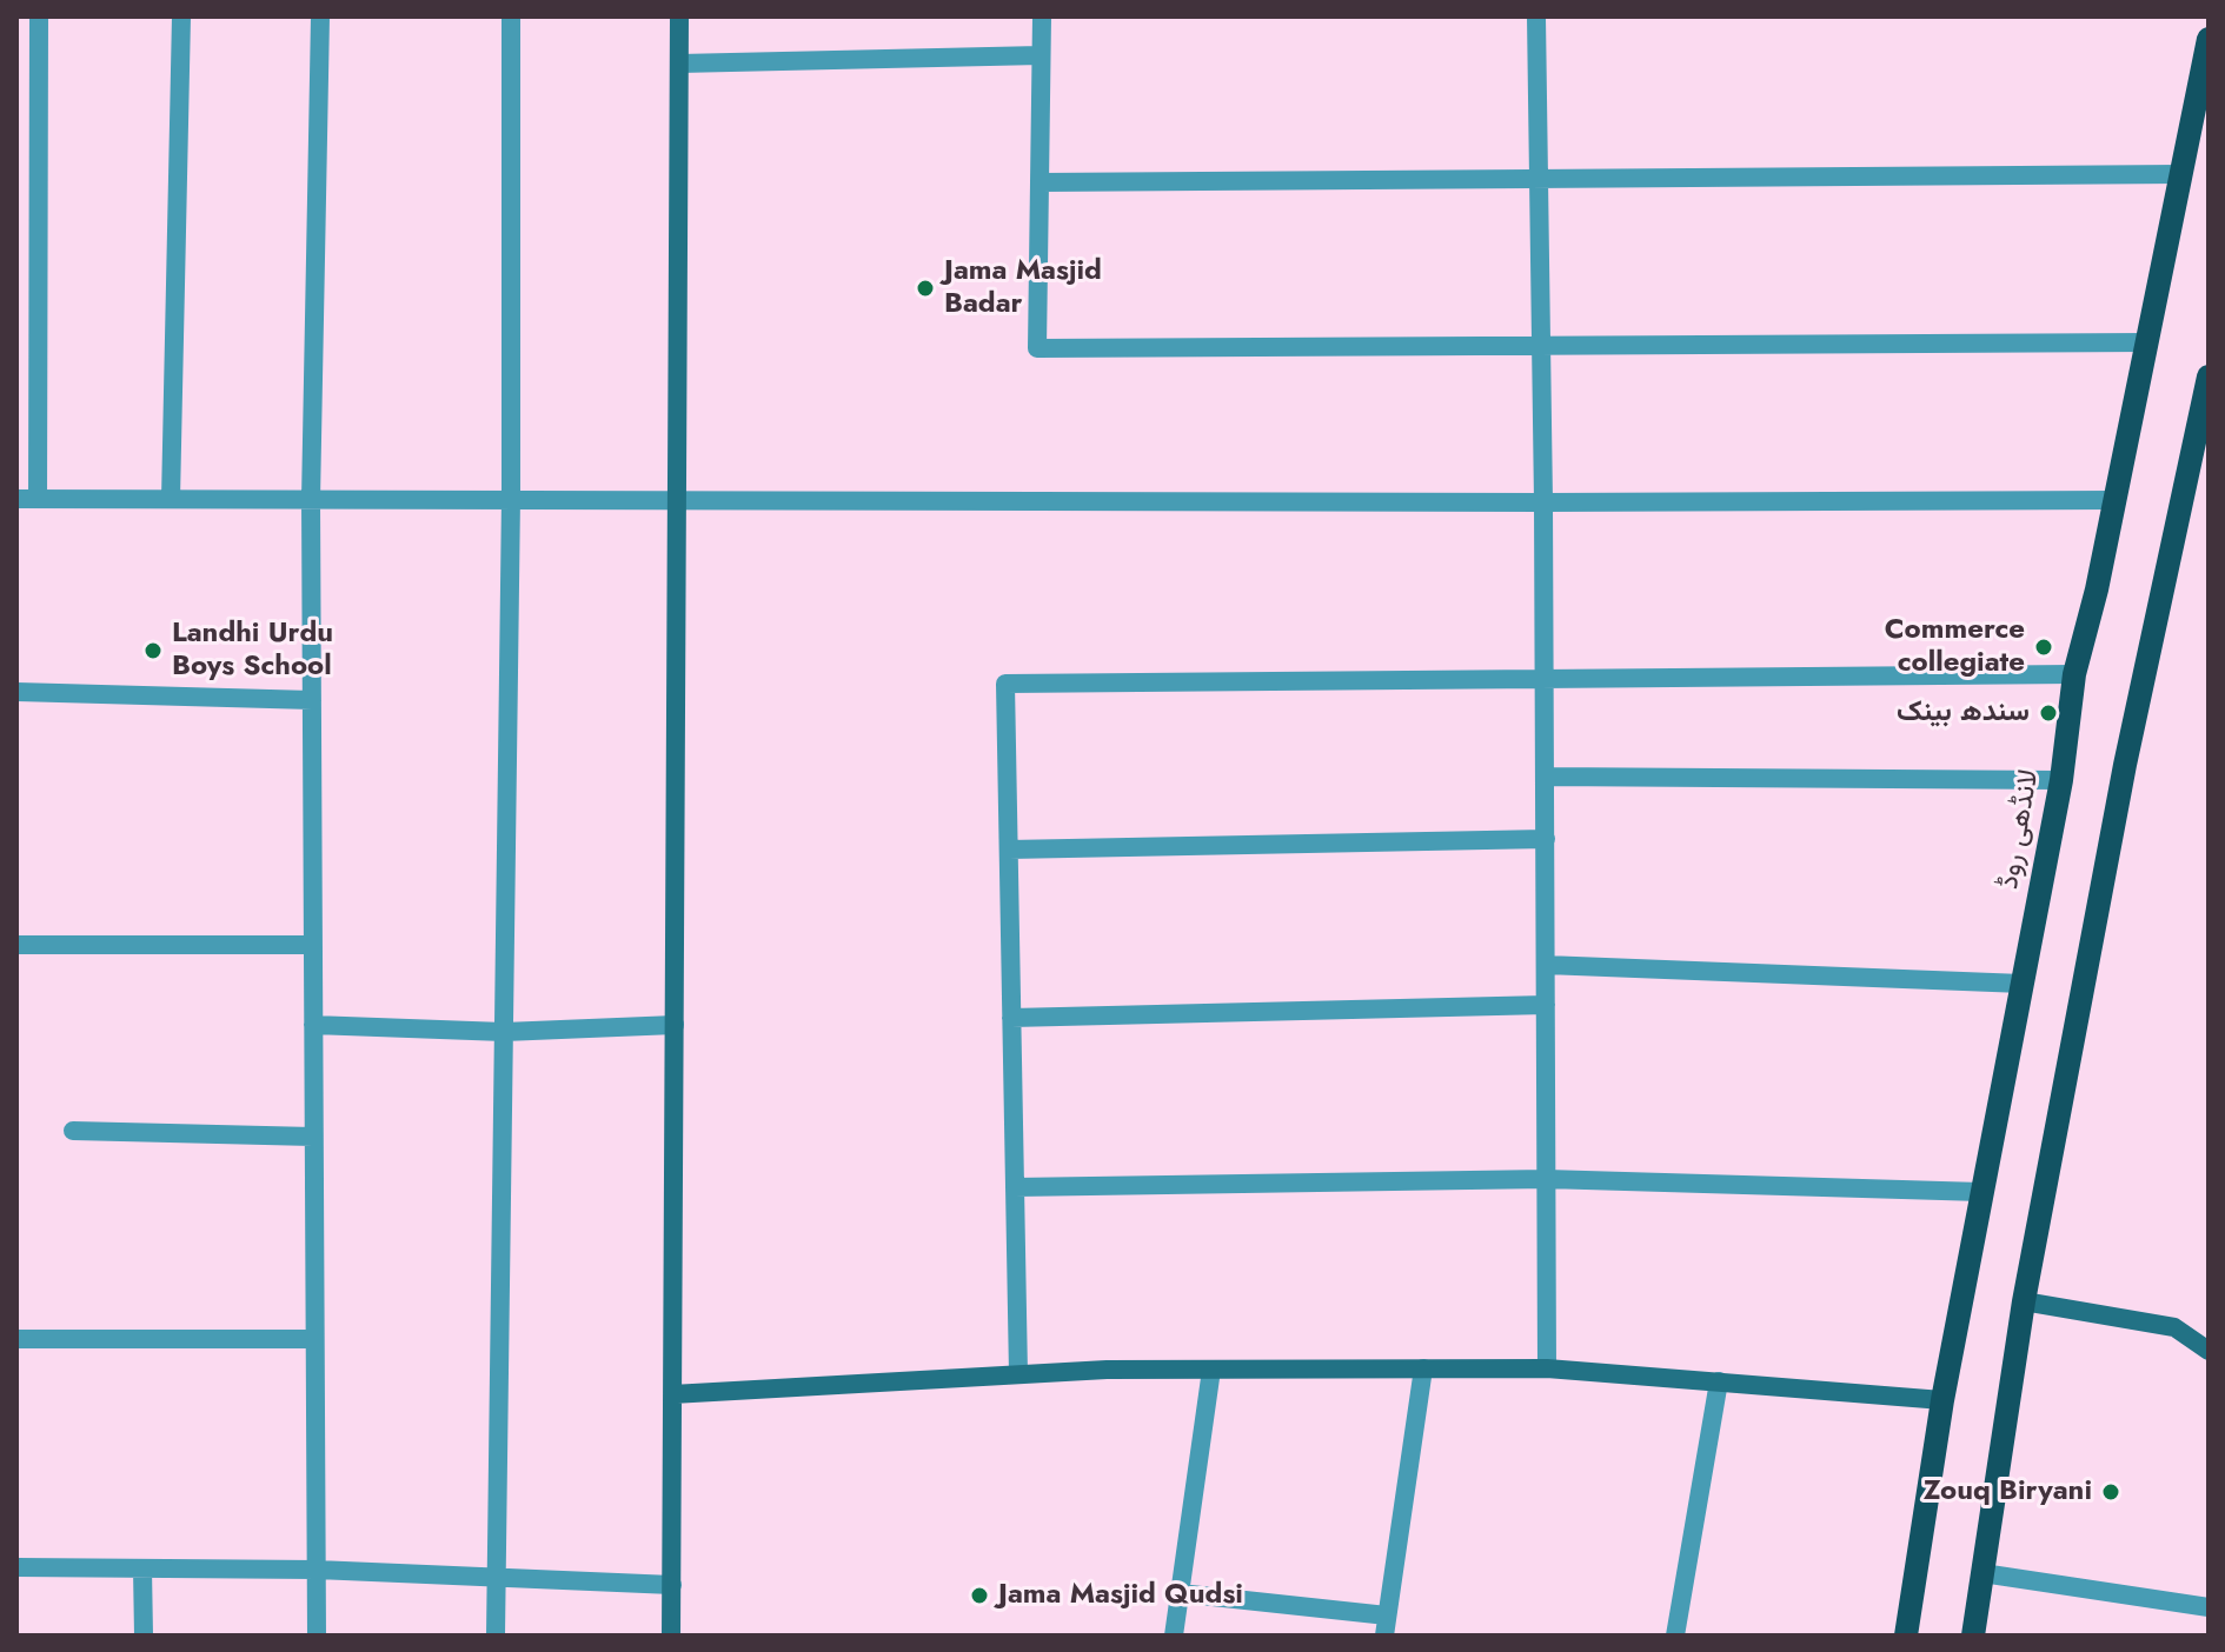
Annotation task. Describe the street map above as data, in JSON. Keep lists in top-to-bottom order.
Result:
{
  "streets": {
    "main road": ["لانڈھی روڈ"]
  },
  "places": [
    "Jama Masjid Badar",
    "Commerce collegiate",
    "Landhi Urdu Boys School",
    "سندھ بینک",
    "Zouq Biryani",
    "Jama Masjid Qudsi"
  ]
}
